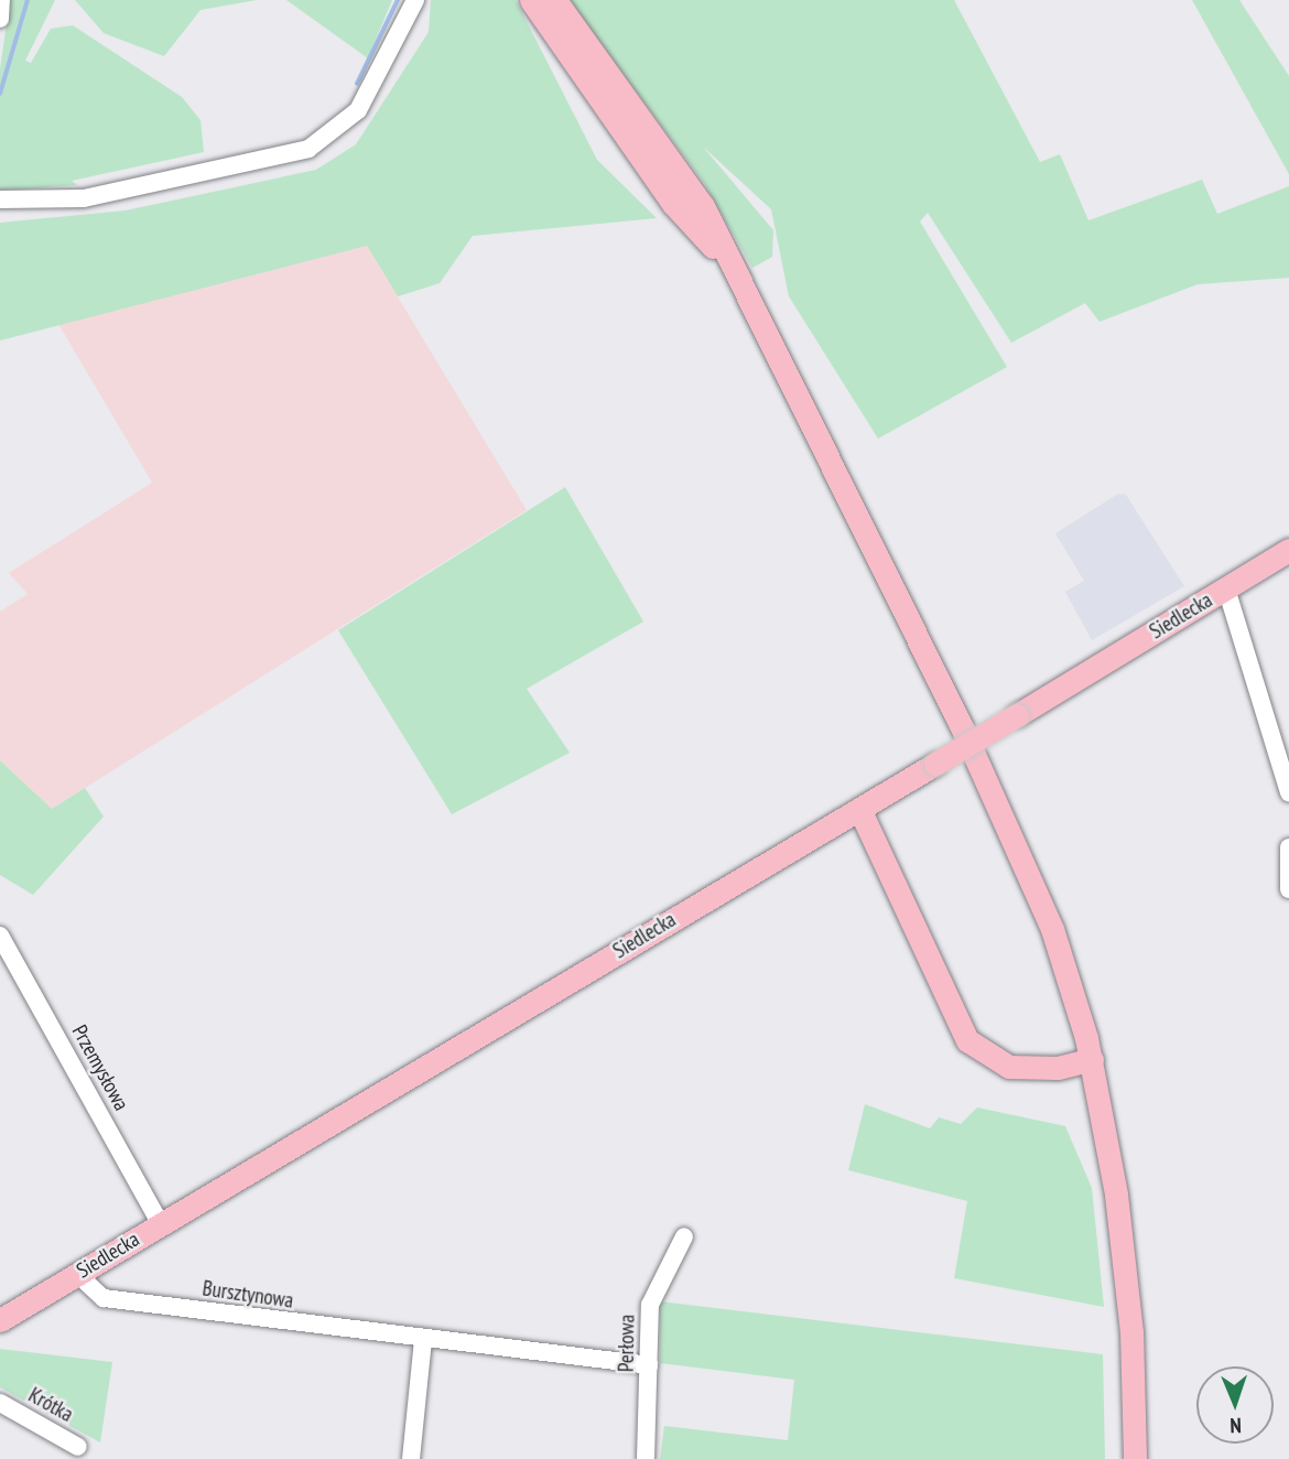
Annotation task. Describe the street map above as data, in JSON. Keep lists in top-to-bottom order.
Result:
{
  "streets": {
    "main road": ["Siedlecka"],
    "street": [
      "Przemysłowa",
      "Bursztynowa",
      "Perłowa",
      "Krótka"
    ]
  },
  "crossings": [
    ["Siedlecka", "Przemysłowa"],
    ["Siedlecka", "Bursztynowa"],
    ["Bursztynowa", "Perłowa"]
  ],
  "north": "bottom"
}
